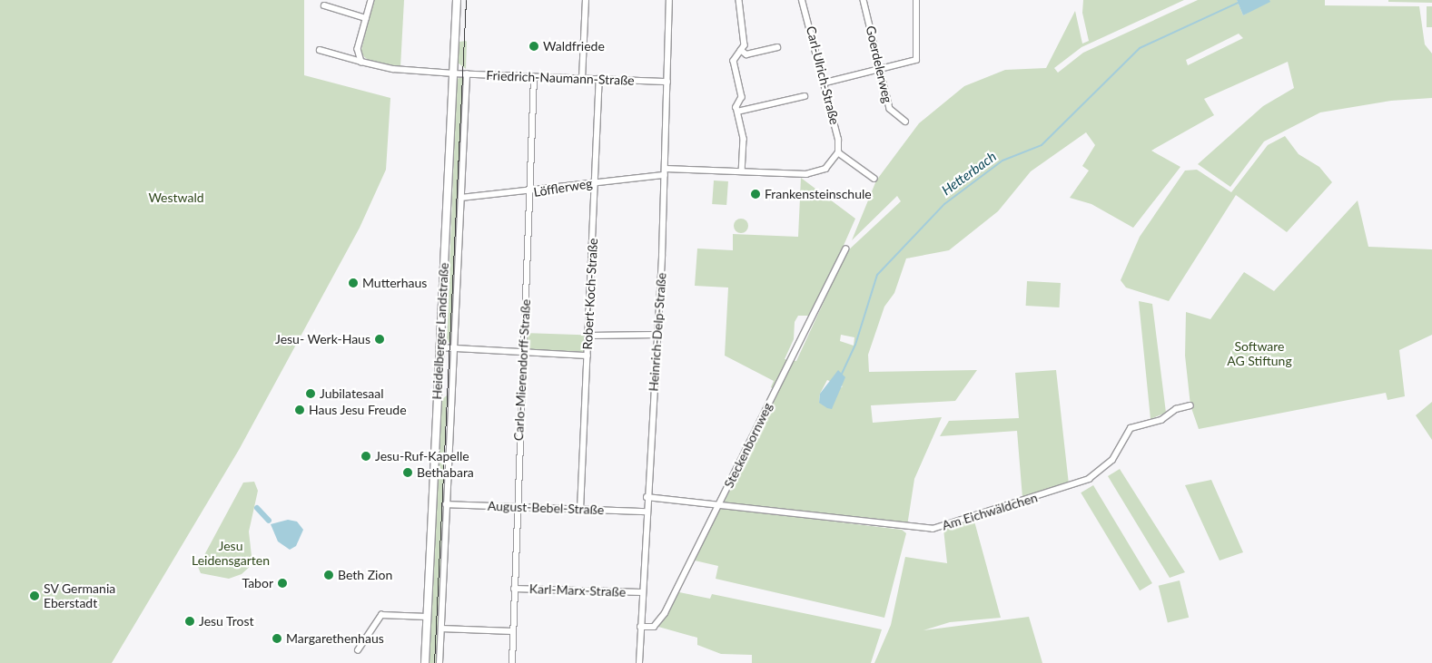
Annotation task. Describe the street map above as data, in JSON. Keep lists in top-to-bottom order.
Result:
{
  "streets": {
    "street": [
      "Goerdelerweg",
      "Carl-Ulrich-Straße",
      "Friedrich-Naumann-Straße",
      "Löfflerweg",
      "Robert-Koch-Straße",
      "Heidelberger Landstraße",
      "Heinrich-Delp-Straße",
      "Carlo-Mierendorff-Straße",
      "Steckenbornweg",
      "August-Bebel-Straße",
      "Am Eichwäldchen",
      "Karl-Marx-Straße"
    ]
  },
  "crossings": [
    ["Friedrich-Naumann-Straße", "Robert-Koch-Straße"],
    ["Friedrich-Naumann-Straße", "Heidelberger Landstraße"],
    ["Friedrich-Naumann-Straße", "Heinrich-Delp-Straße"],
    ["Friedrich-Naumann-Straße", "Carlo-Mierendorff-Straße"],
    ["Löfflerweg", "Robert-Koch-Straße"],
    ["Löfflerweg", "Heidelberger Landstraße"],
    ["Löfflerweg", "Heinrich-Delp-Straße"],
    ["Löfflerweg", "Carlo-Mierendorff-Straße"],
    ["Robert-Koch-Straße", "August-Bebel-Straße"],
    ["Heidelberger Landstraße", "August-Bebel-Straße"],
    ["Heinrich-Delp-Straße", "Steckenbornweg"],
    ["Heinrich-Delp-Straße", "August-Bebel-Straße"],
    ["Heinrich-Delp-Straße", "Am Eichwäldchen"],
    ["Heinrich-Delp-Straße", "Karl-Marx-Straße"],
    ["Carlo-Mierendorff-Straße", "August-Bebel-Straße"],
    ["Carlo-Mierendorff-Straße", "Karl-Marx-Straße"],
    ["Steckenbornweg", "Am Eichwäldchen"]
  ],
  "water": ["Hetterbach"],
  "parks": ["Westwald", "Software AG Stiftung", "Jesu Leidensgarten"],
  "places": [
    "Waldfriede",
    "Frankensteinschule",
    "Mutterhaus",
    "Jesu- Werk-Haus",
    "Jubilatesaal",
    "Haus Jesu Freude",
    "Jesu-Ruf-Kapelle",
    "Bethabara",
    "Beth Zion",
    "Tabor",
    "SV Germania Eberstadt",
    "Jesu Trost",
    "Margarethenhaus"
  ]
}
